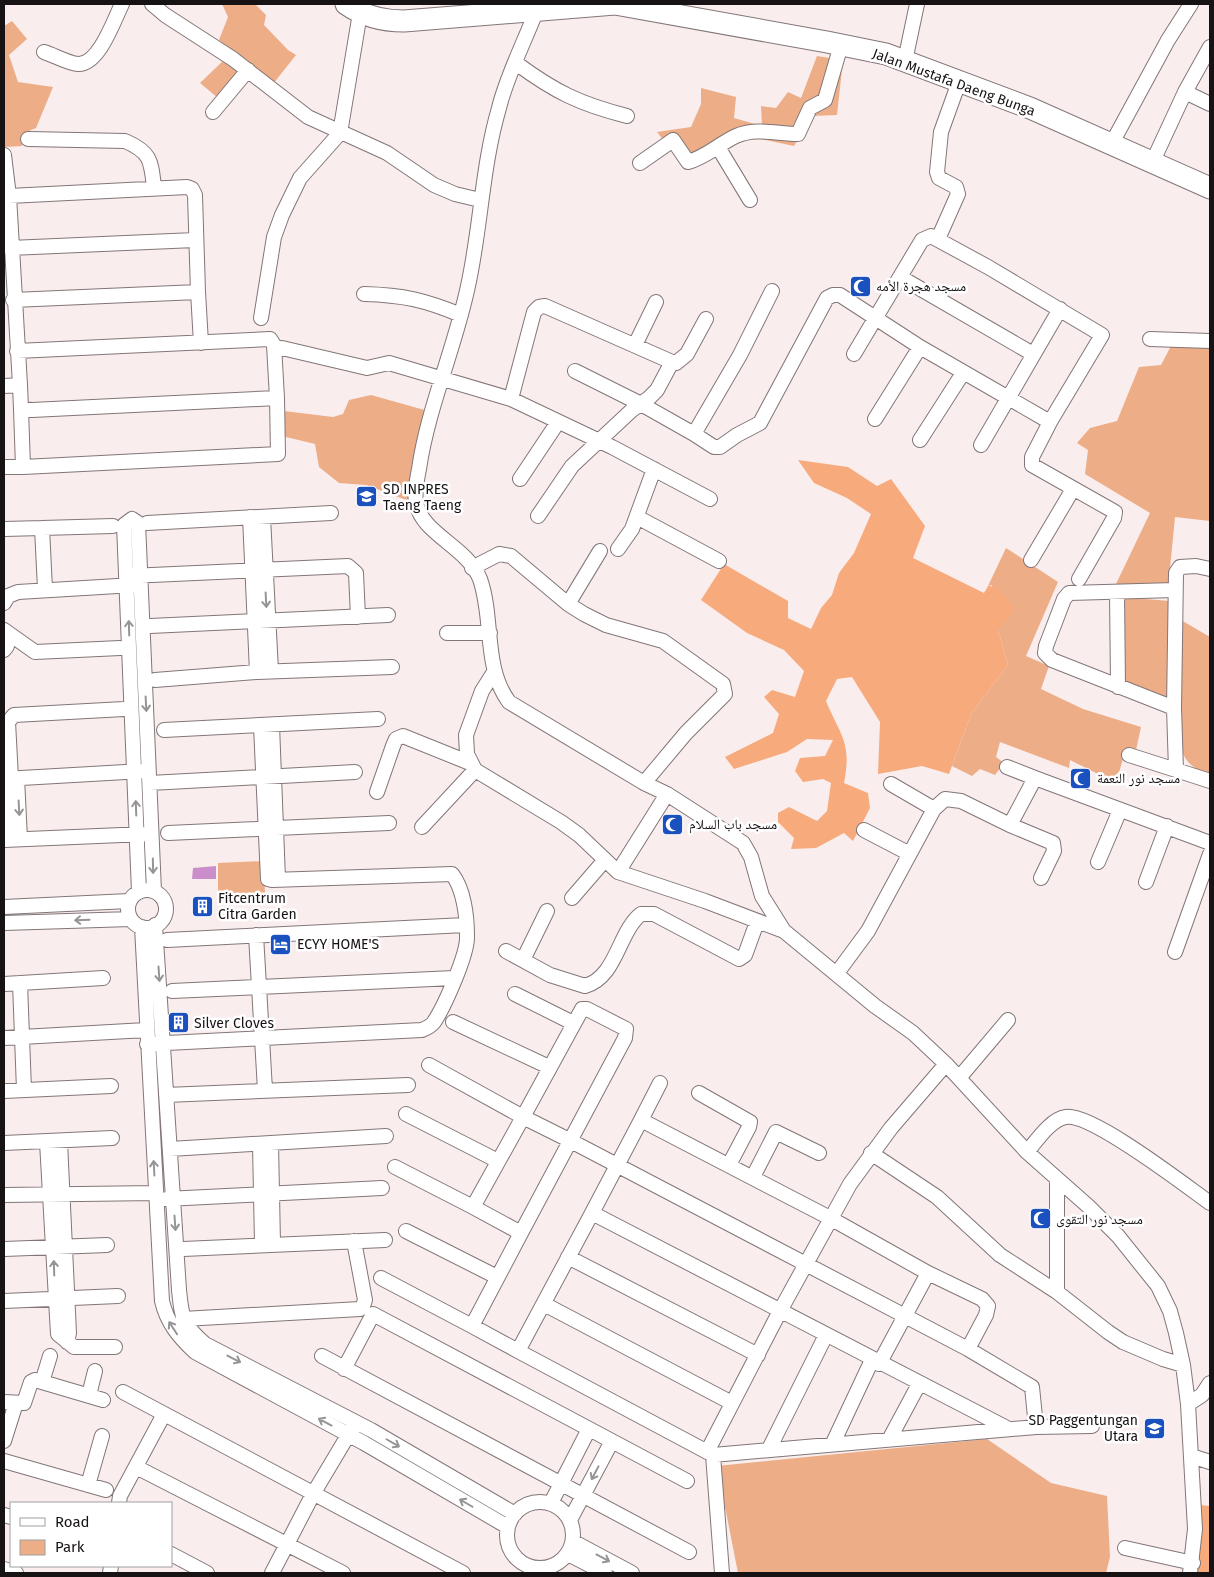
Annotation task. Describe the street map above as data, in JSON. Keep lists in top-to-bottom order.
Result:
{
  "streets": {
    "main road": ["Jalan Mustafa Daeng Bunga"]
  },
  "places": {
    "mosque": [
      "مسجد هجرة الأمه",
      "مسجد نور النعمة",
      "مسجد باب السلام",
      "مسجد نور التقوى"
    ],
    "school or university": ["SD INPRES Taeng Taeng", "SD Paggentungan Utara"],
    "building": ["Fitcentrum Citra Garden", "Silver Cloves"],
    "hotel": ["ECYY HOME'S"]
  },
  "legend": ["Road", "Park"]
}
